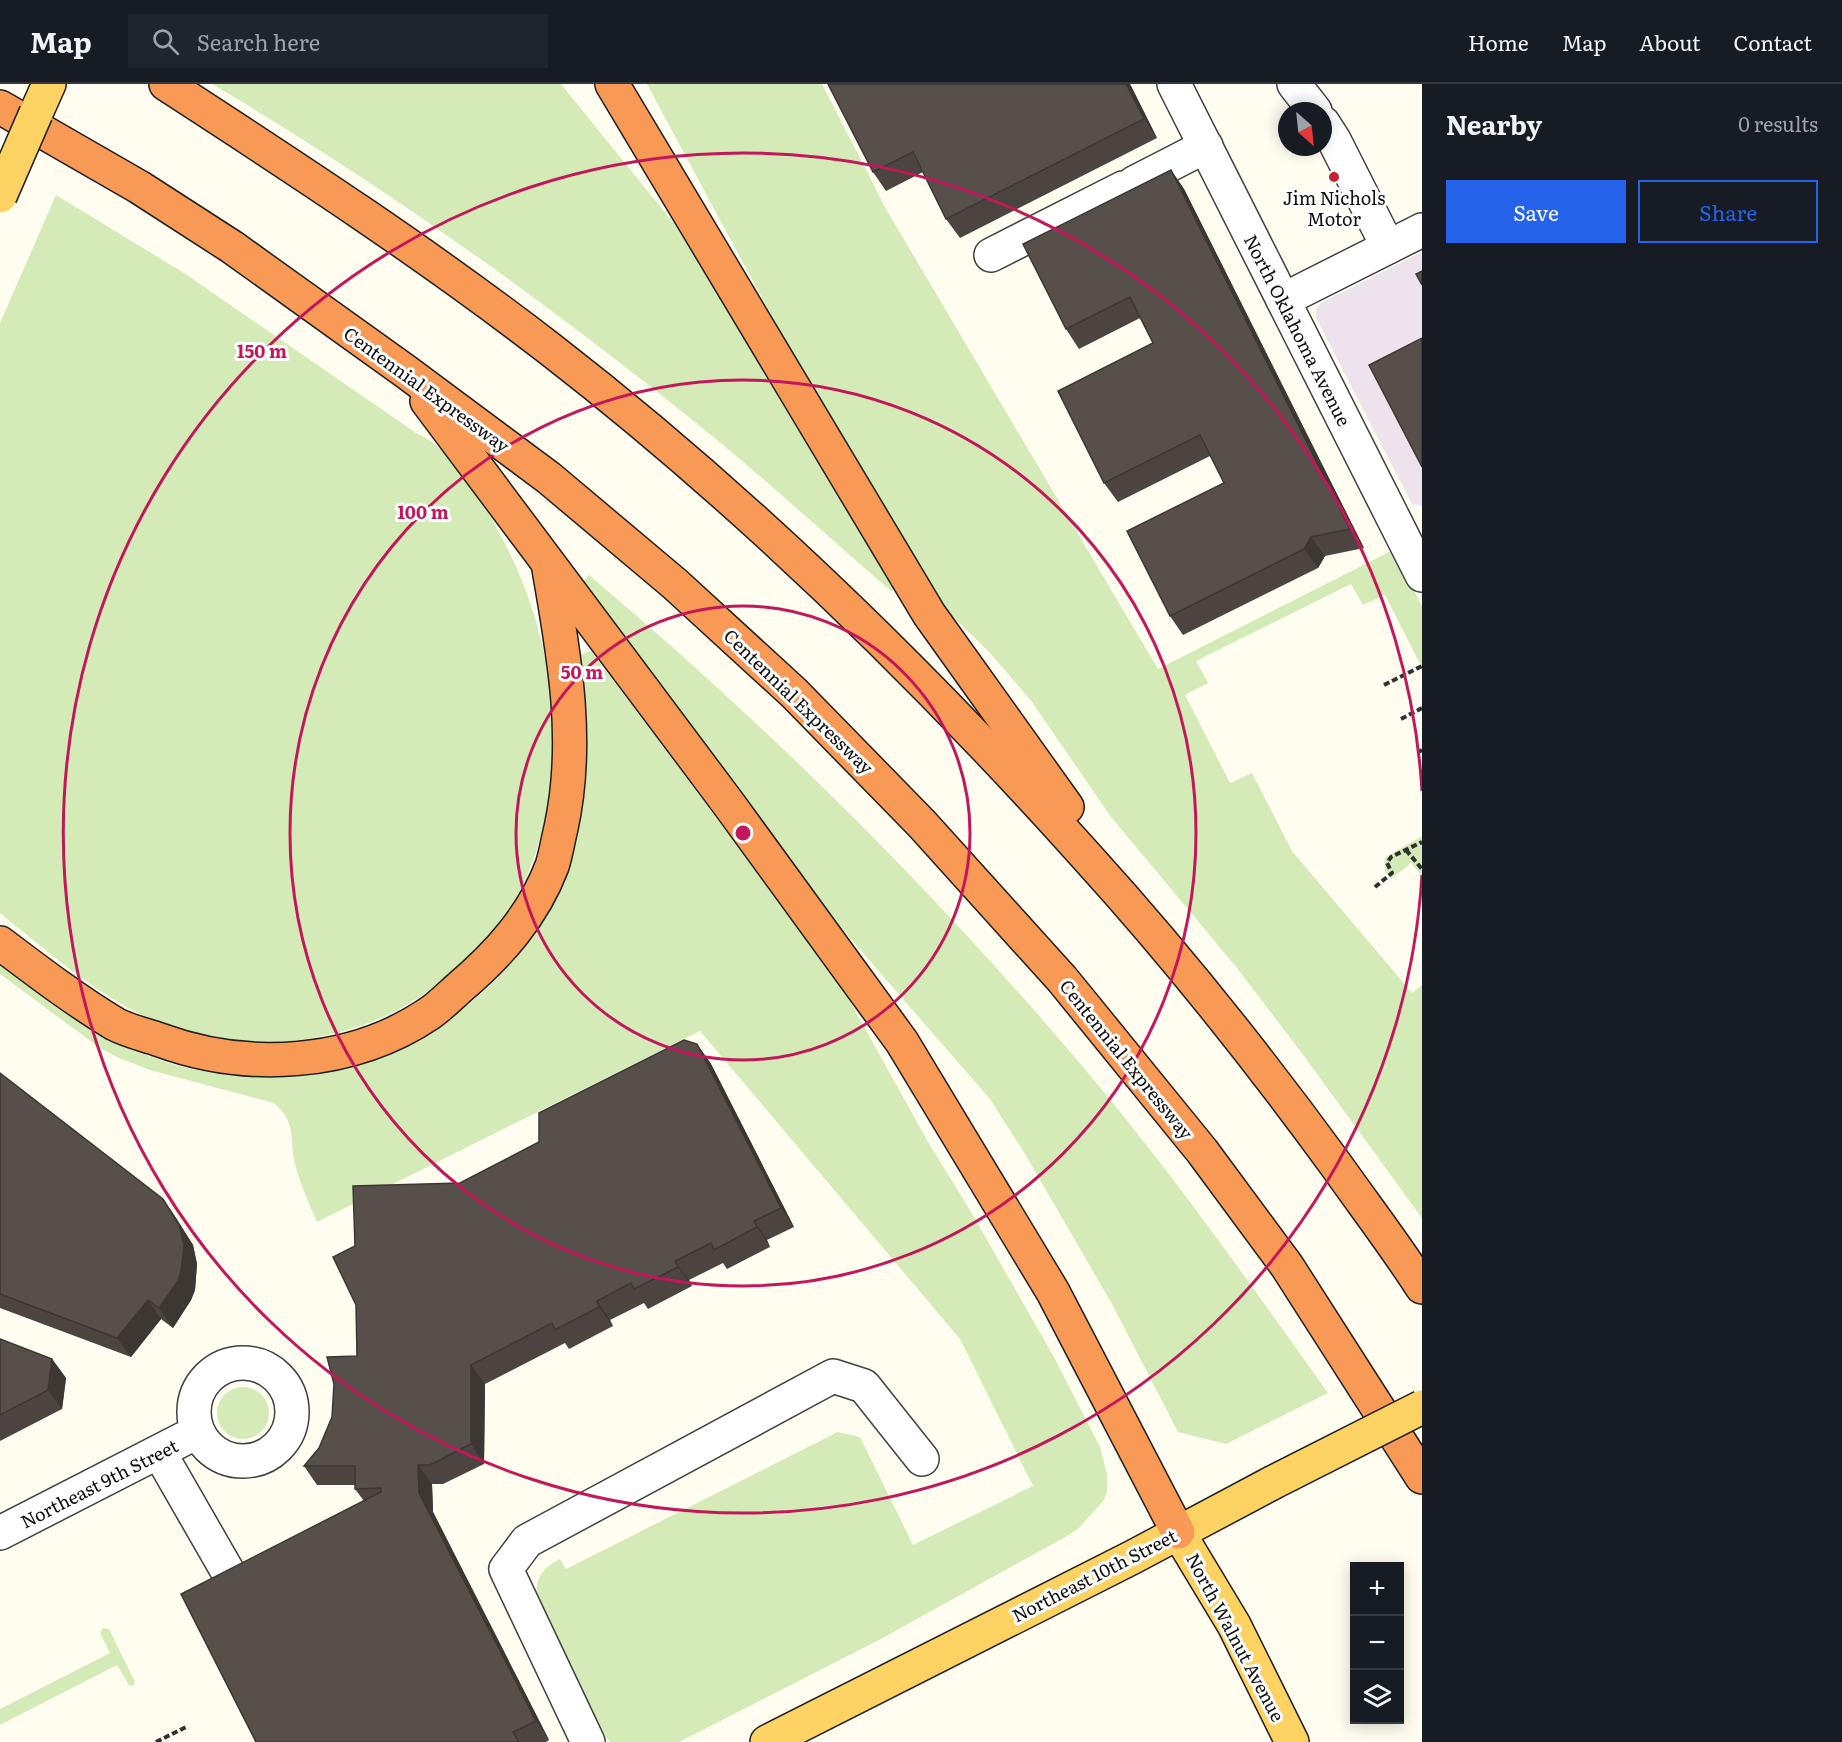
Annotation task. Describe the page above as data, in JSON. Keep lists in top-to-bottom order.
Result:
{
  "streets": {
    "highway": ["Centennial Expressway"],
    "main road": ["Northeast 10th Street", "North Walnut Avenue"],
    "street": ["North Oklahoma Avenue", "Northeast 9th Street"]
  },
  "crossings": [
    ["Northeast 10th Street", "North Walnut Avenue"]
  ],
  "places": ["Jim Nichols Motor"],
  "north": "bottom right",
  "page": {
    "header": "Map",
    "search": "Search here",
    "nav": [
      "Home",
      "Map",
      "About",
      "Contact"
    ],
    "heading": ["Nearby", "0 results"],
    "buttons": ["Save", "Share"],
    "map_buttons": ["+", "−"]
  },
  "rings": ["150 m", "100 m", "50 m"]
}
